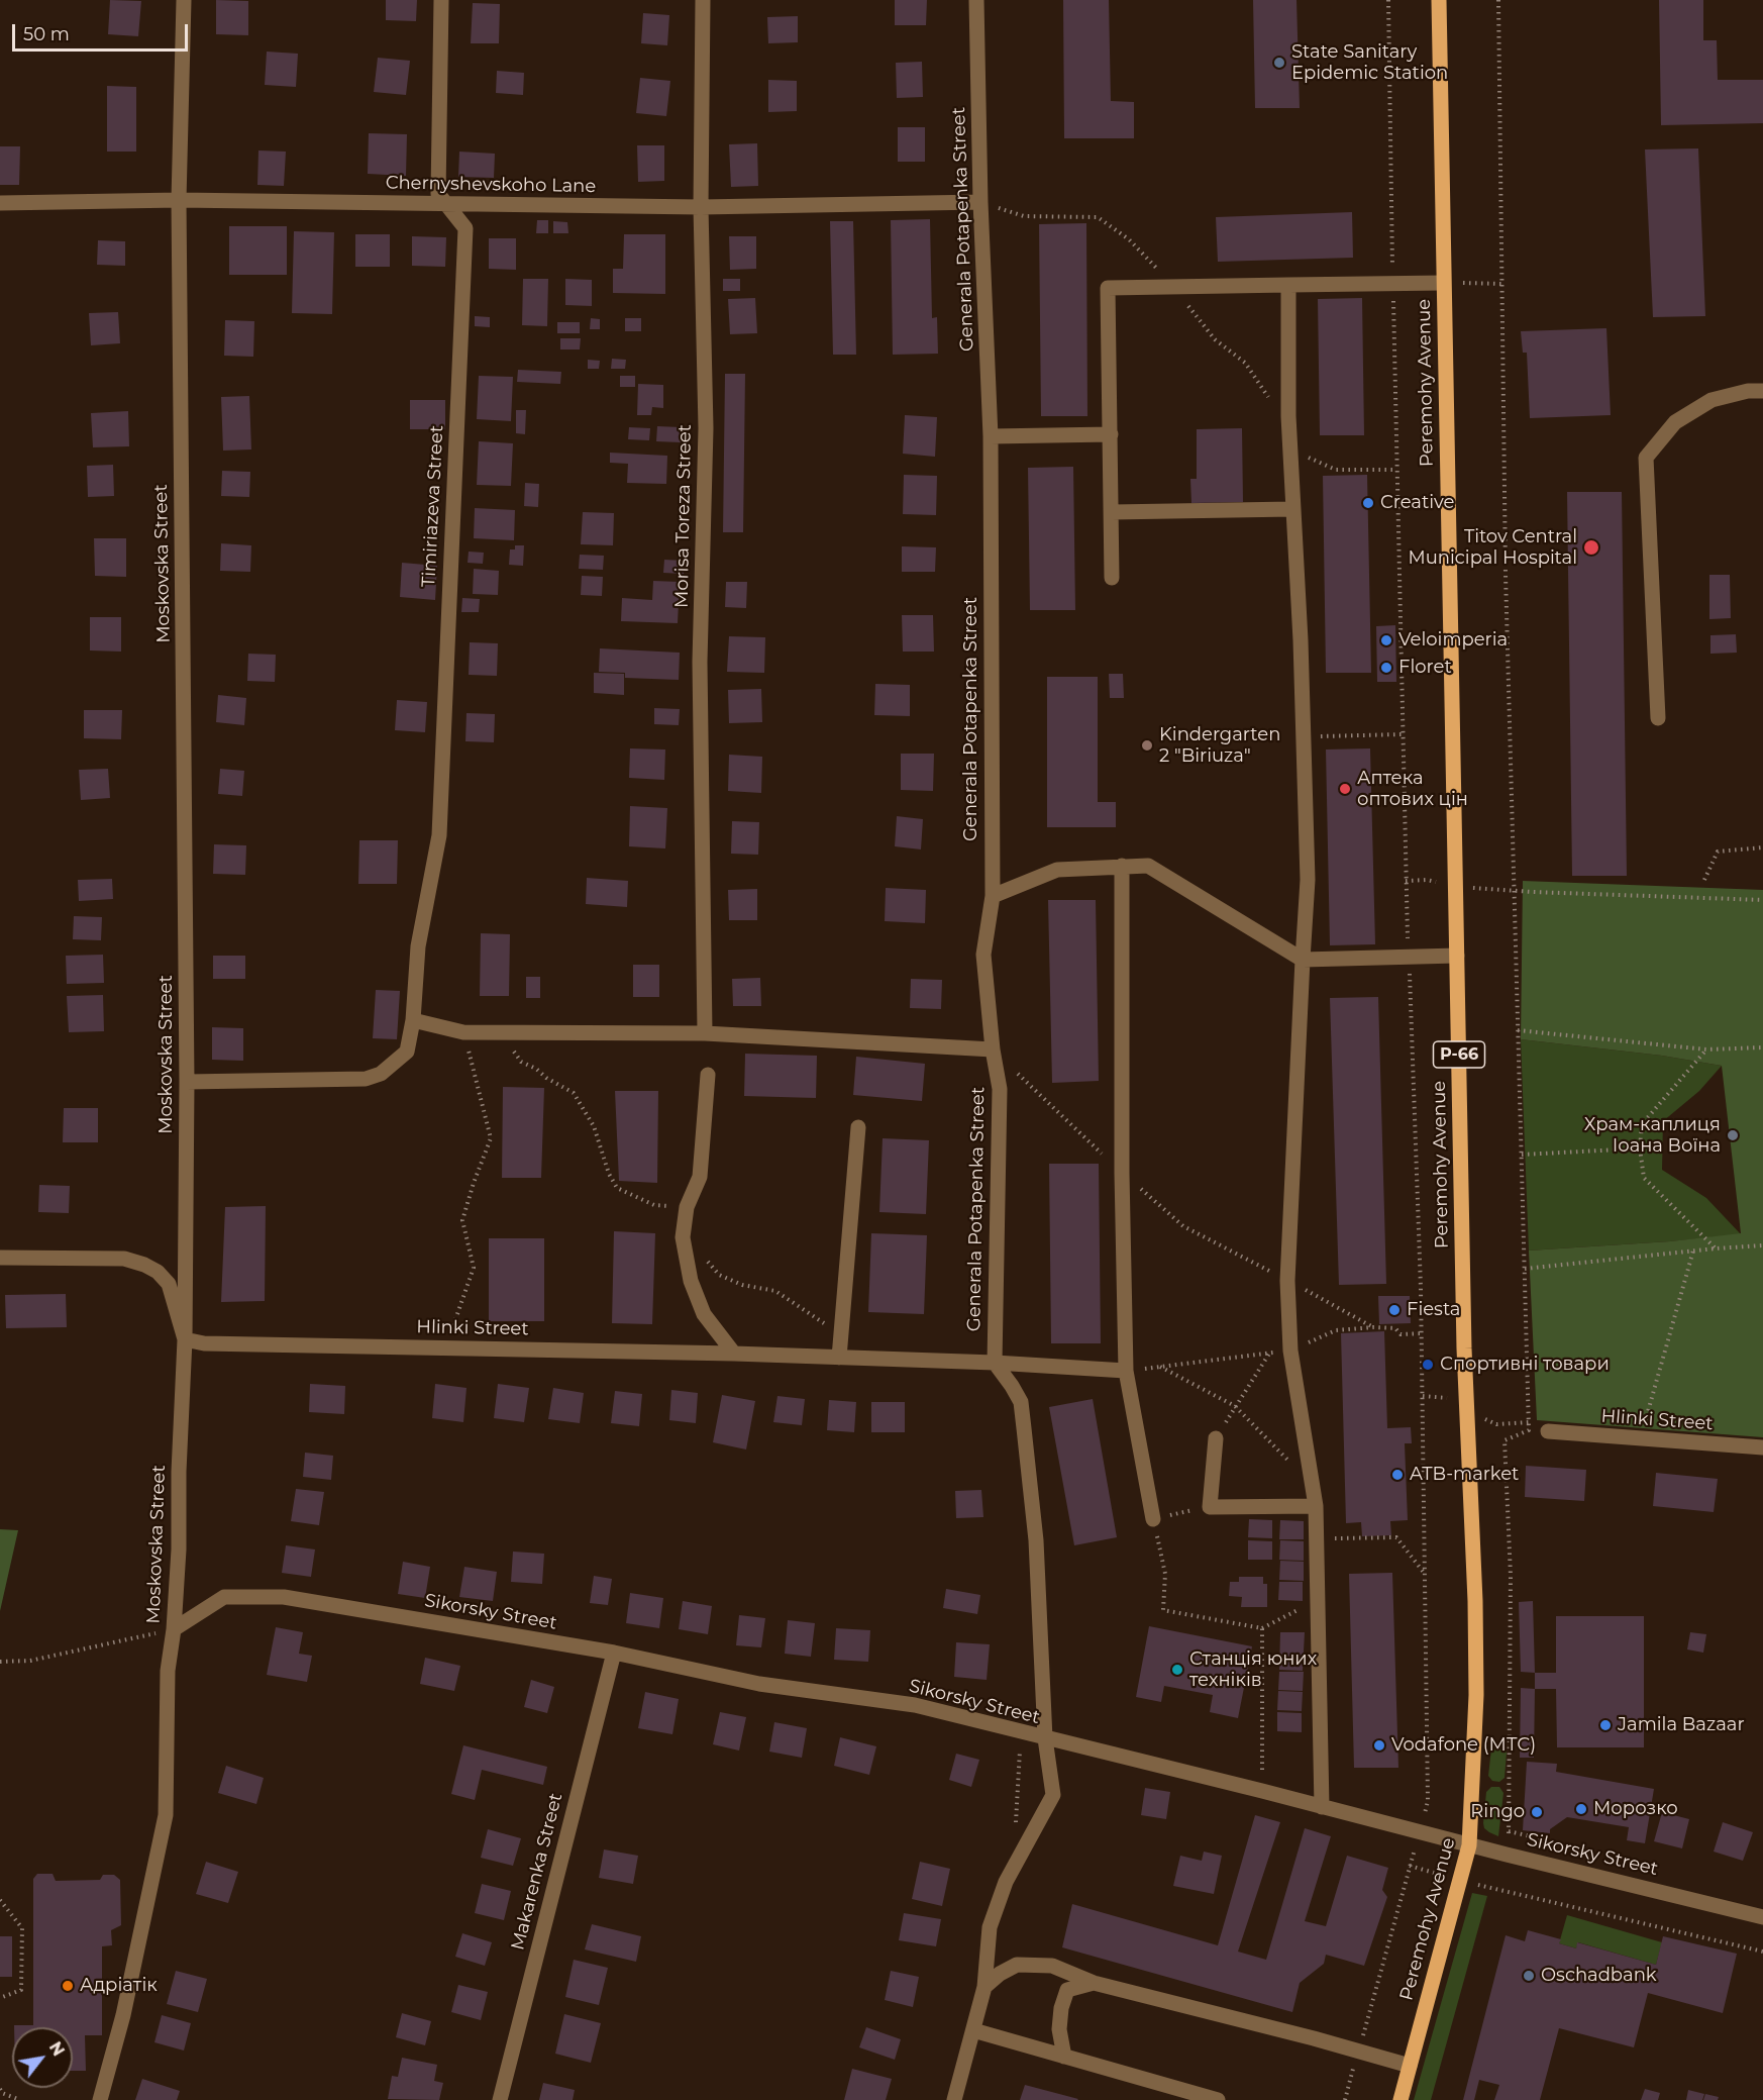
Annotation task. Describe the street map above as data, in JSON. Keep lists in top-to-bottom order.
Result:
{
  "streets": {
    "main road": ["Peremohy Avenue", "Р-66"],
    "street": [
      "Chernyshevskoho Lane",
      "Generala Potapenka Street",
      "Timiriazeva Street",
      "Morisa Toreza Street",
      "Moskovska Street",
      "Hlinki Street",
      "Sikorsky Street",
      "Makarenka Street"
    ]
  },
  "crossings": [
    ["Chernyshevskoho Lane", "Generala Potapenka Street"],
    ["Chernyshevskoho Lane", "Timiriazeva Street"],
    ["Chernyshevskoho Lane", "Morisa Toreza Street"],
    ["Chernyshevskoho Lane", "Moskovska Street"],
    ["Generala Potapenka Street", "Hlinki Street"],
    ["Peremohy Avenue", "Sikorsky Street"],
    ["Timiriazeva Street", "Moskovska Street"],
    ["Moskovska Street", "Hlinki Street"],
    ["Moskovska Street", "Sikorsky Street"],
    ["Sikorsky Street", "Makarenka Street"]
  ],
  "places": [
    "State Sanitary Epidemic Station",
    "Creative",
    "Titov Central Municipal Hospital",
    "Veloimperia",
    "Floret",
    "Kindergarten 2 \"Biriuza\"",
    "Аптека оптових цін",
    "Храм-каплиця Іоана Воїна",
    "Fiesta",
    "Спортивні товари",
    "ATB-market",
    "Станція юних техніків",
    "Jamila Bazaar",
    "Vodafone (МТС)",
    "Морозко",
    "Ringo",
    "Oschadbank",
    "Адріатік"
  ],
  "scale_bar": "50 m",
  "north": "top right"
}
